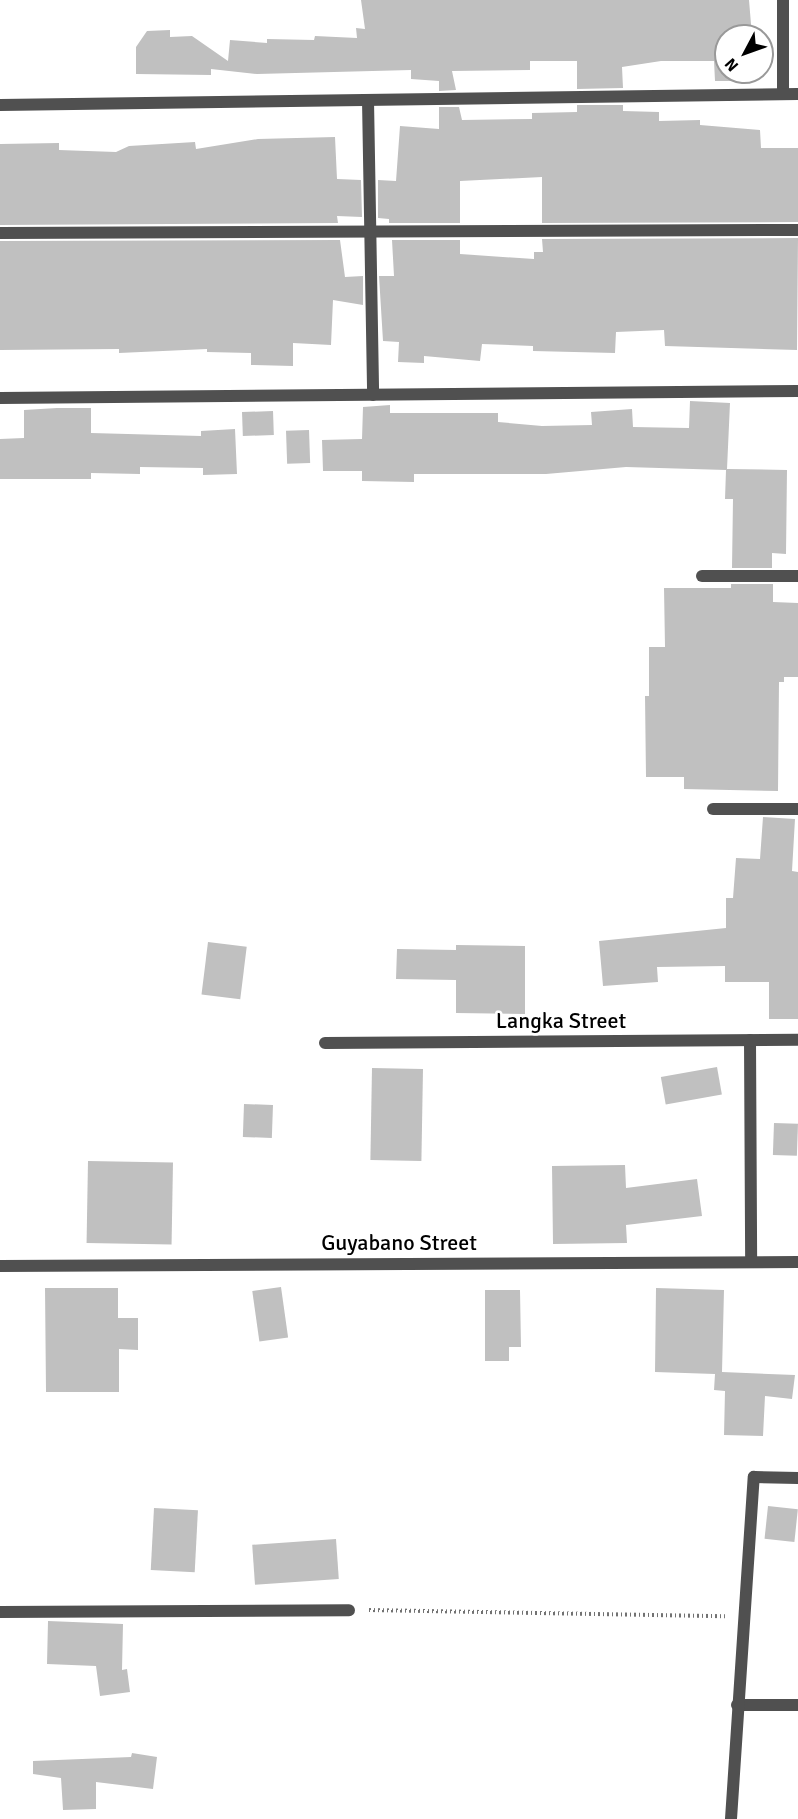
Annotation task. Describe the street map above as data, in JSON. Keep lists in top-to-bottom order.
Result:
{
  "streets": {
    "street": ["Langka Street", "Guyabano Street"]
  },
  "north": "bottom left"
}
